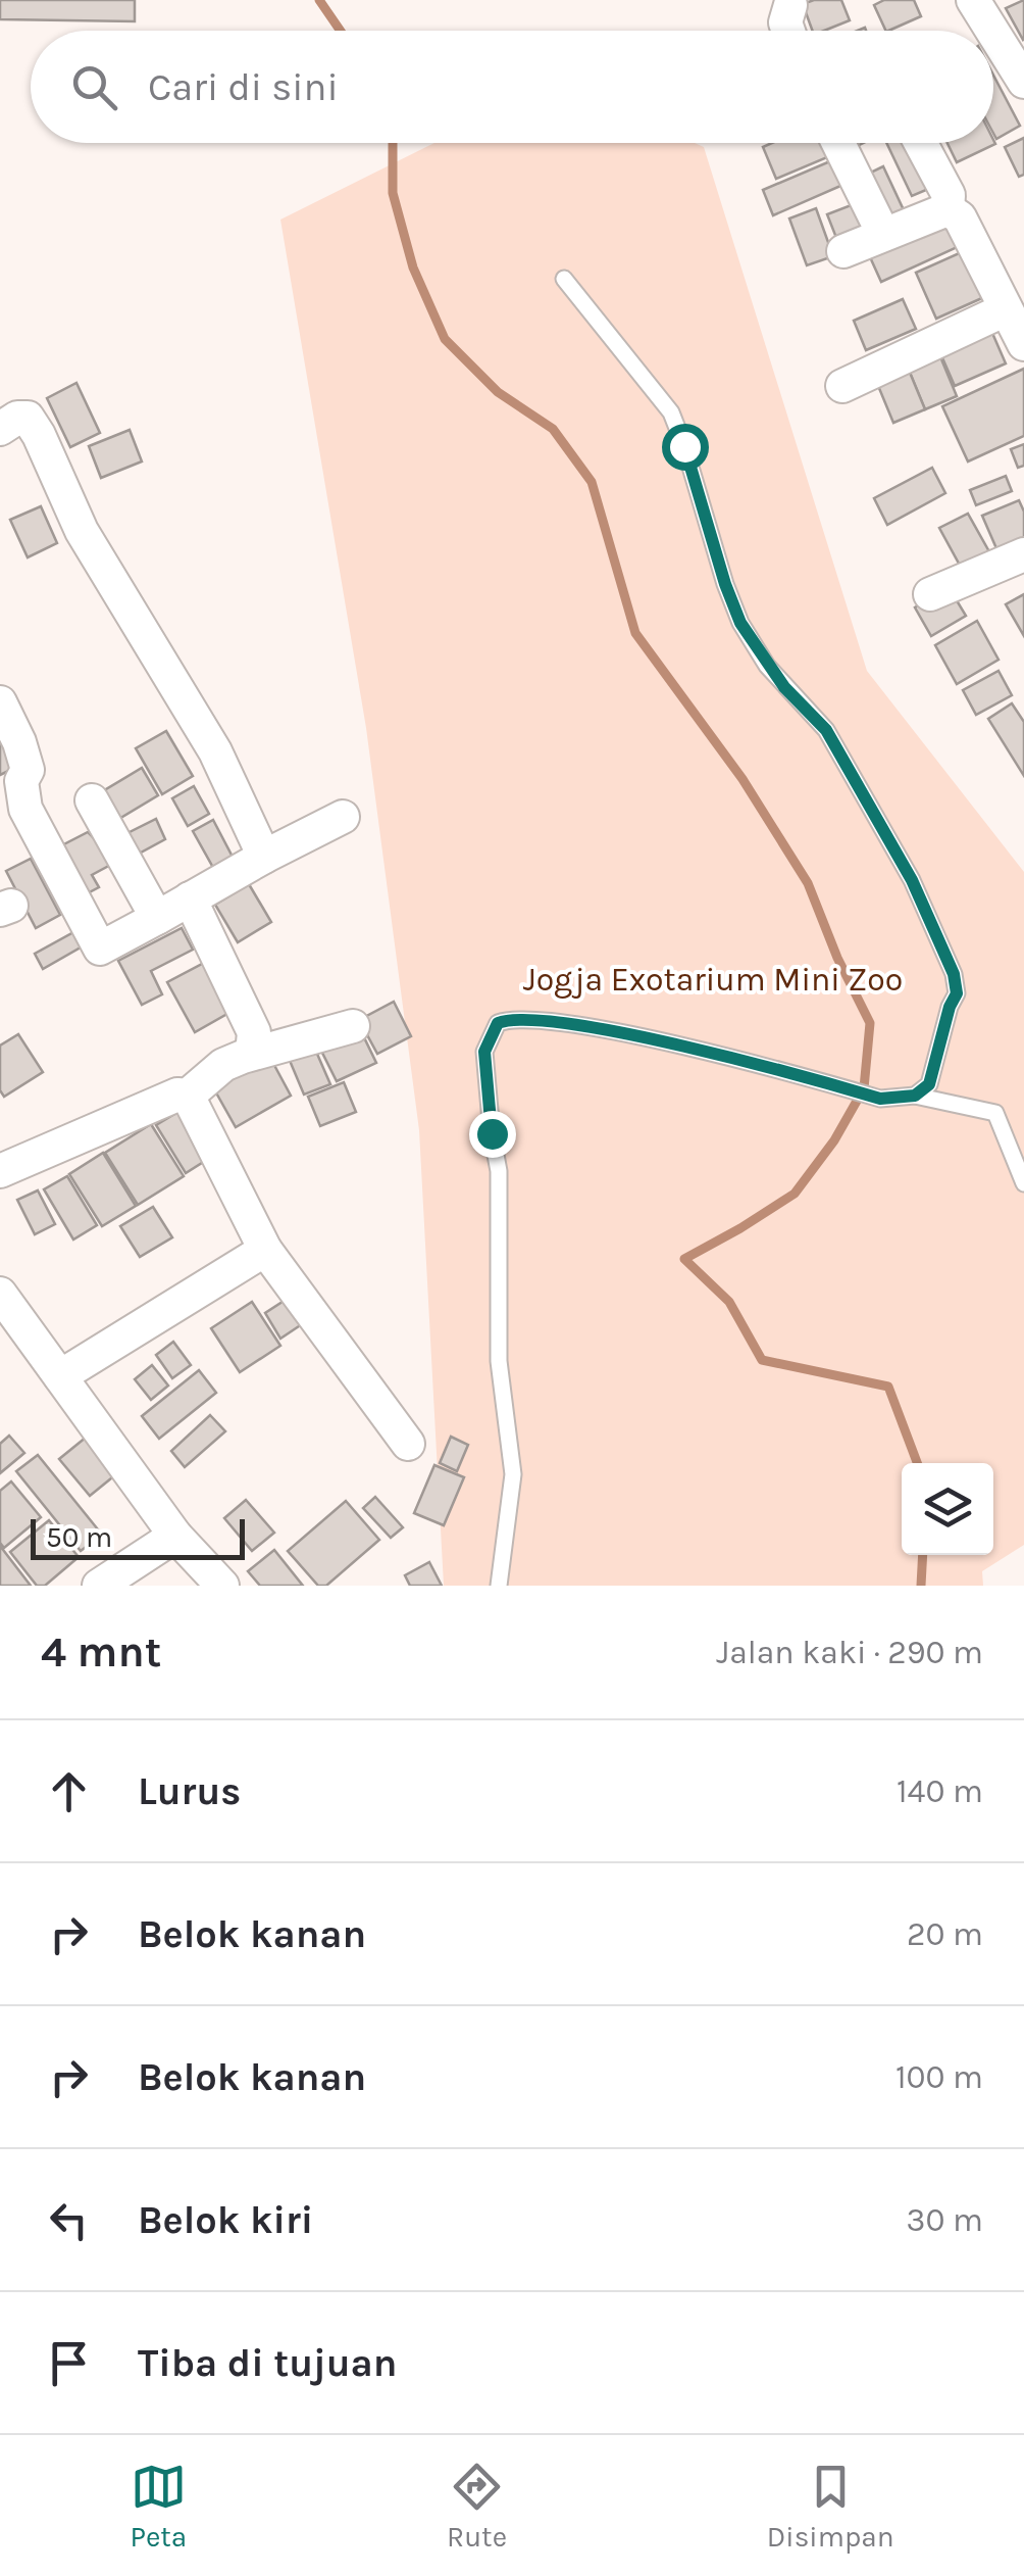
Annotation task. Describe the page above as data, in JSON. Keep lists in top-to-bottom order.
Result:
{
  "parks": ["Jogja Exotarium Mini Zoo"],
  "scale_bar": "50 m",
  "page": {
    "search": "Cari di sini",
    "scale": "50 m",
    "heading": ["4 mnt", "Jalan kaki · 290 m"],
    "list": [
      ["Lurus", "140 m"],
      ["Belok kanan", "20 m"],
      ["Belok kanan", "100 m"],
      ["Belok kiri", "30 m"],
      "Tiba di tujuan"
    ],
    "nav": ["Peta", "Rute", "Disimpan"]
  }
}
